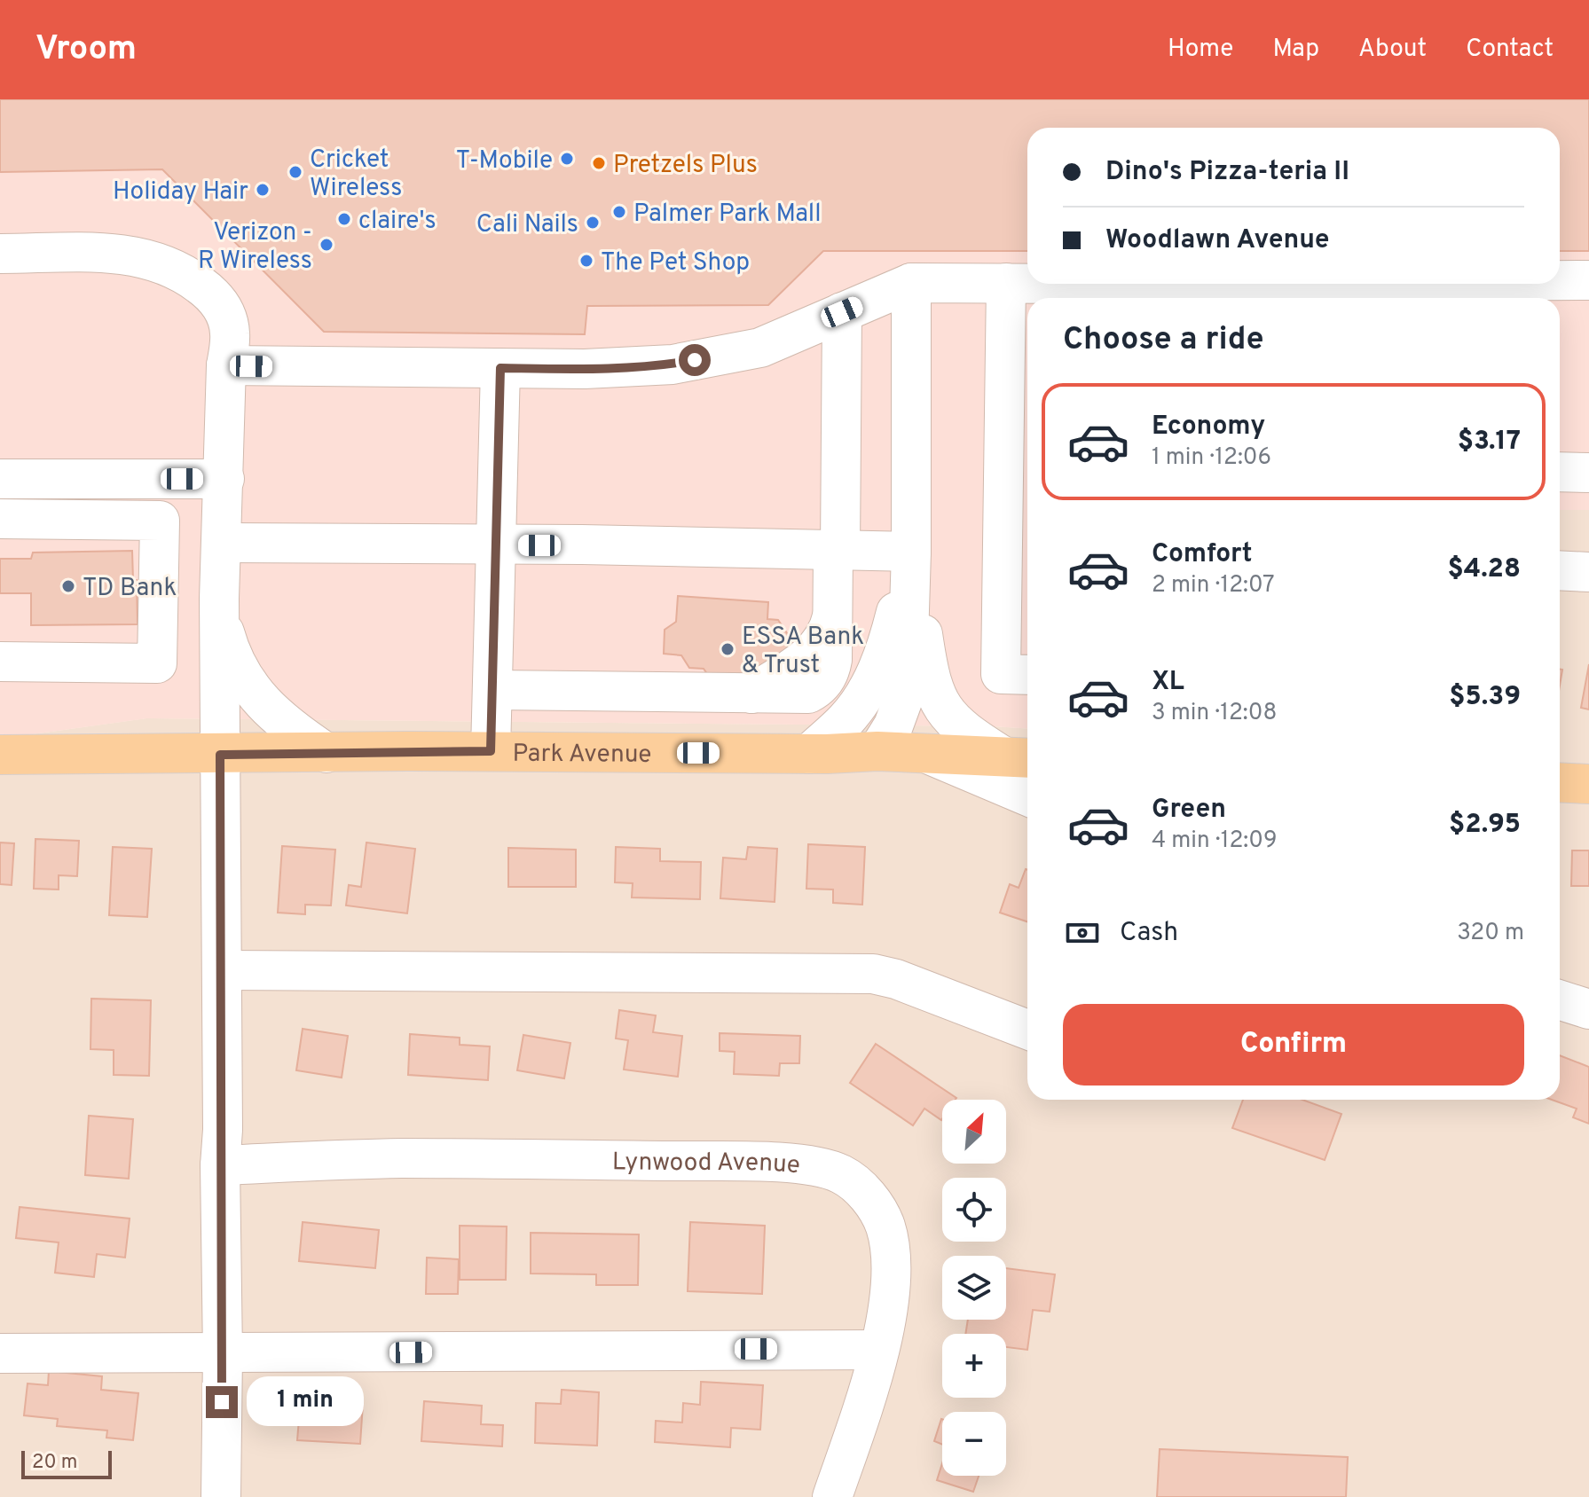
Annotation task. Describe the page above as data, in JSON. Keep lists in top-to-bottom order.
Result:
{
  "streets": {
    "main road": ["Park Avenue"],
    "street": ["Lynwood Avenue"]
  },
  "places": [
    "T-Mobile",
    "Pretzels Plus",
    "Cricket Wireless",
    "Holiday Hair",
    "Palmer Park Mall",
    "claire's",
    "Cali Nails",
    "Verizon - R Wireless",
    "The Pet Shop",
    "TD Bank",
    "ESSA Bank & Trust"
  ],
  "scale_bar": "20 m",
  "north": "top right",
  "page": {
    "header": "Vroom",
    "nav": [
      "Home",
      "Map",
      "About",
      "Contact"
    ],
    "banner": ["Dino's Pizza-teria II", "Woodlawn Avenue"],
    "heading": "Choose a ride",
    "list": [
      {
        "name": "Economy",
        "note": "1 min · 12:06",
        "value": "$3.17"
      },
      {
        "name": "Comfort",
        "note": "2 min · 12:07",
        "value": "$4.28"
      },
      {
        "name": "XL",
        "note": "3 min · 12:08",
        "value": "$5.39"
      },
      {
        "name": "Green",
        "note": "4 min · 12:09",
        "value": "$2.95"
      }
    ],
    "pay": ["Cash", "320 m"],
    "buttons": "Confirm",
    "map_buttons": ["+", "−"],
    "bubble": "1 min",
    "scale": "20 m"
  }
}
